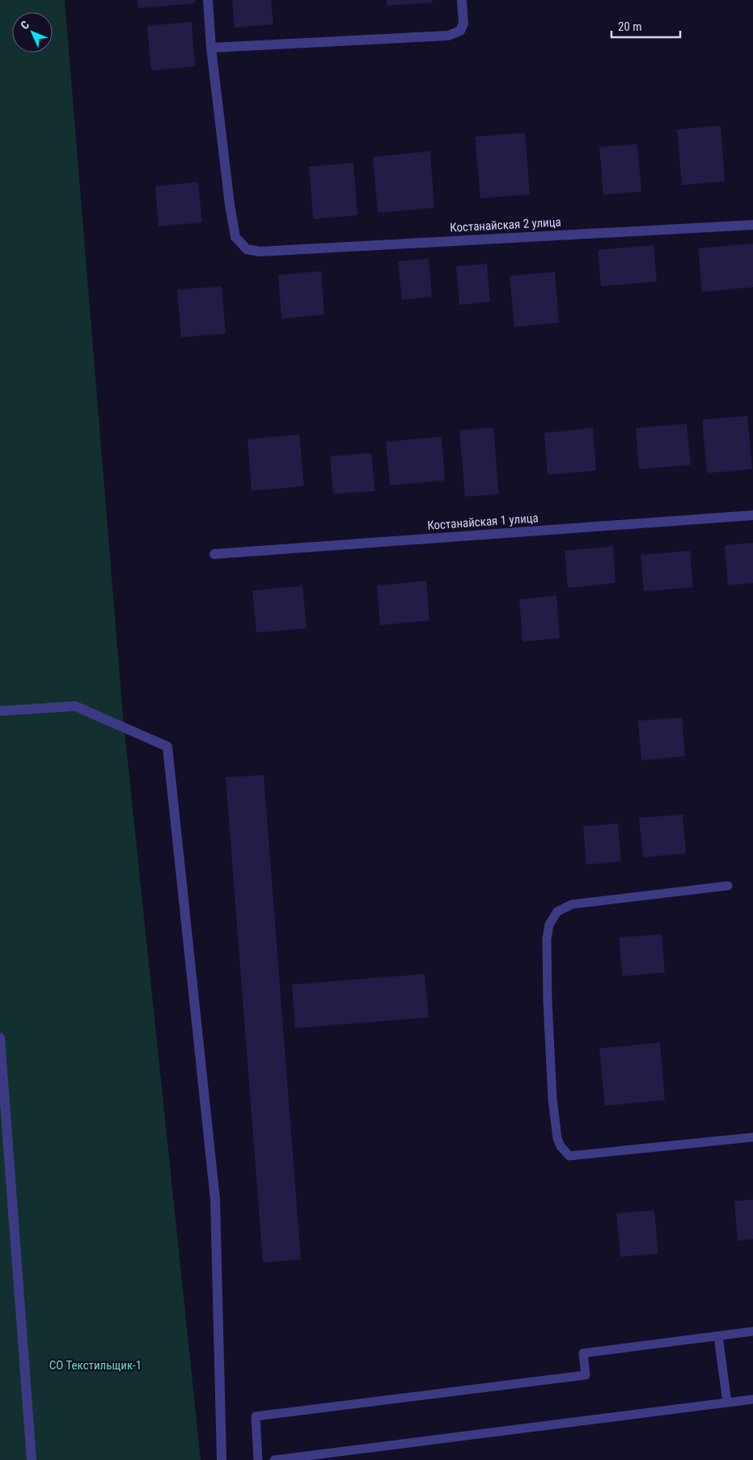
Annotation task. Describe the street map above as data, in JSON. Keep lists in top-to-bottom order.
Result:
{
  "streets": {
    "street": ["Костанайская 2 улица", "Костанайская 1 улица"]
  },
  "parks": ["СО Текстильщик-1"],
  "scale_bar": "20 m",
  "north": "top left"
}
